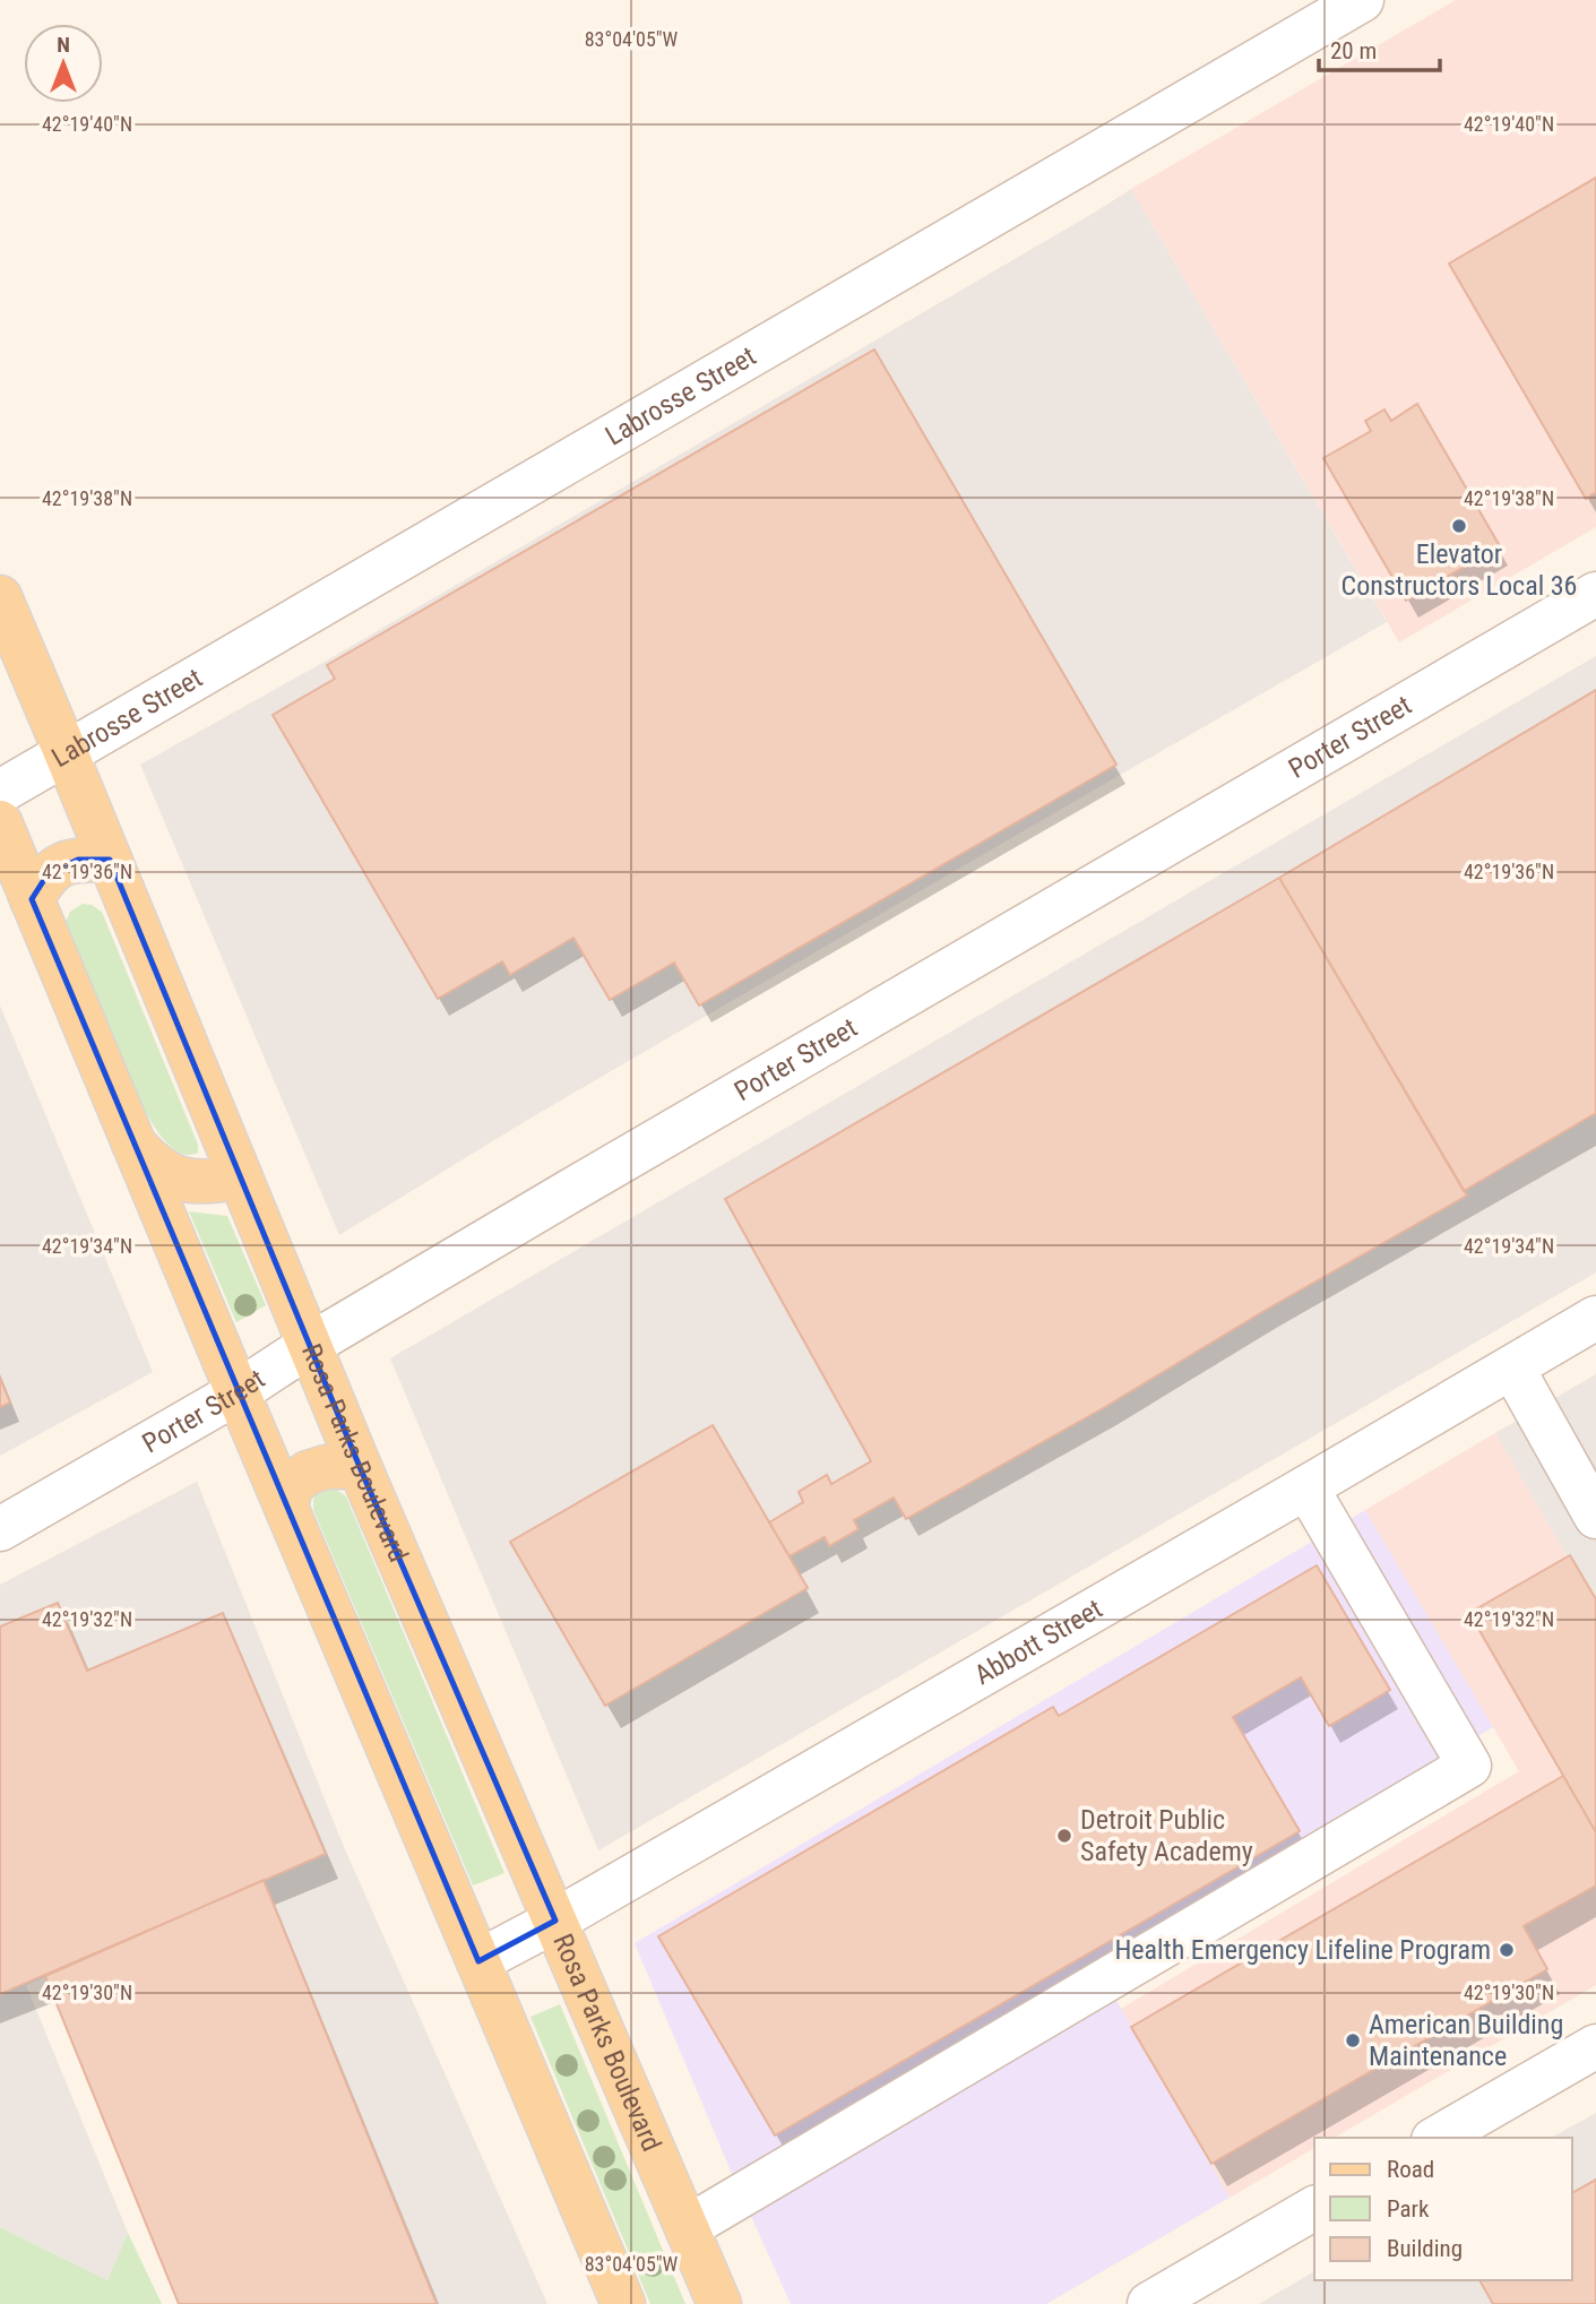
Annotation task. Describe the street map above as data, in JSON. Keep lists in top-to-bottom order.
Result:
{
  "streets": {
    "main road": ["Rosa Parks Boulevard"],
    "street": ["Labrosse Street", "Porter Street", "Abbott Street"]
  },
  "crossings": [
    ["Labrosse Street", "Rosa Parks Boulevard"],
    ["Porter Street", "Rosa Parks Boulevard"],
    ["Rosa Parks Boulevard", "Abbott Street"]
  ],
  "places": [
    "Elevator Constructors Local 36",
    "Detroit Public Safety Academy",
    "Health Emergency Lifeline Program",
    "American Building Maintenance"
  ],
  "legend": ["Road", "Park", "Building"],
  "scale_bar": "20 m",
  "north": "top",
  "coordinates": [
    "83°04'05\"W",
    "42°19'40\"N",
    "42°19'38\"N",
    "42°19'36\"N",
    "42°19'34\"N",
    "42°19'32\"N",
    "42°19'30\"N"
  ]
}
